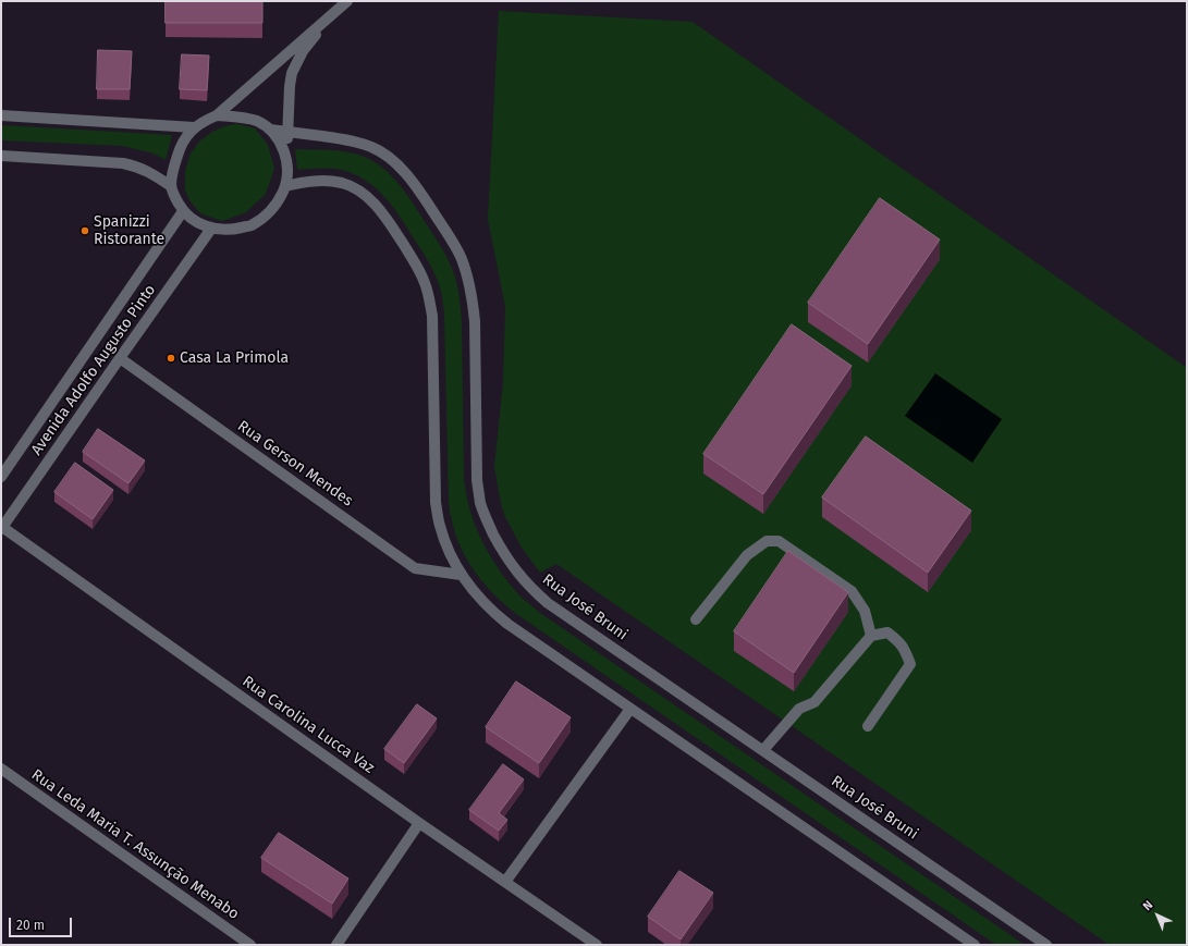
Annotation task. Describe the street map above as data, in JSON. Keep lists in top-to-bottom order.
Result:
{
  "streets": {
    "street": [
      "Avenida Adolfo Augusto Pinto",
      "Rua Gerson Mendes",
      "Rua José Bruni",
      "Rua Carolina Lucca Vaz",
      "Rua Leda Maria T. Assunção Menabo"
    ]
  },
  "crossings": [
    ["Avenida Adolfo Augusto Pinto", "Rua Gerson Mendes"],
    ["Avenida Adolfo Augusto Pinto", "Rua José Bruni"],
    ["Avenida Adolfo Augusto Pinto", "Rua Carolina Lucca Vaz"]
  ],
  "places": ["Spanizzi Ristorante", "Casa La Primola"],
  "scale_bar": "20 m",
  "north": "top left"
}
